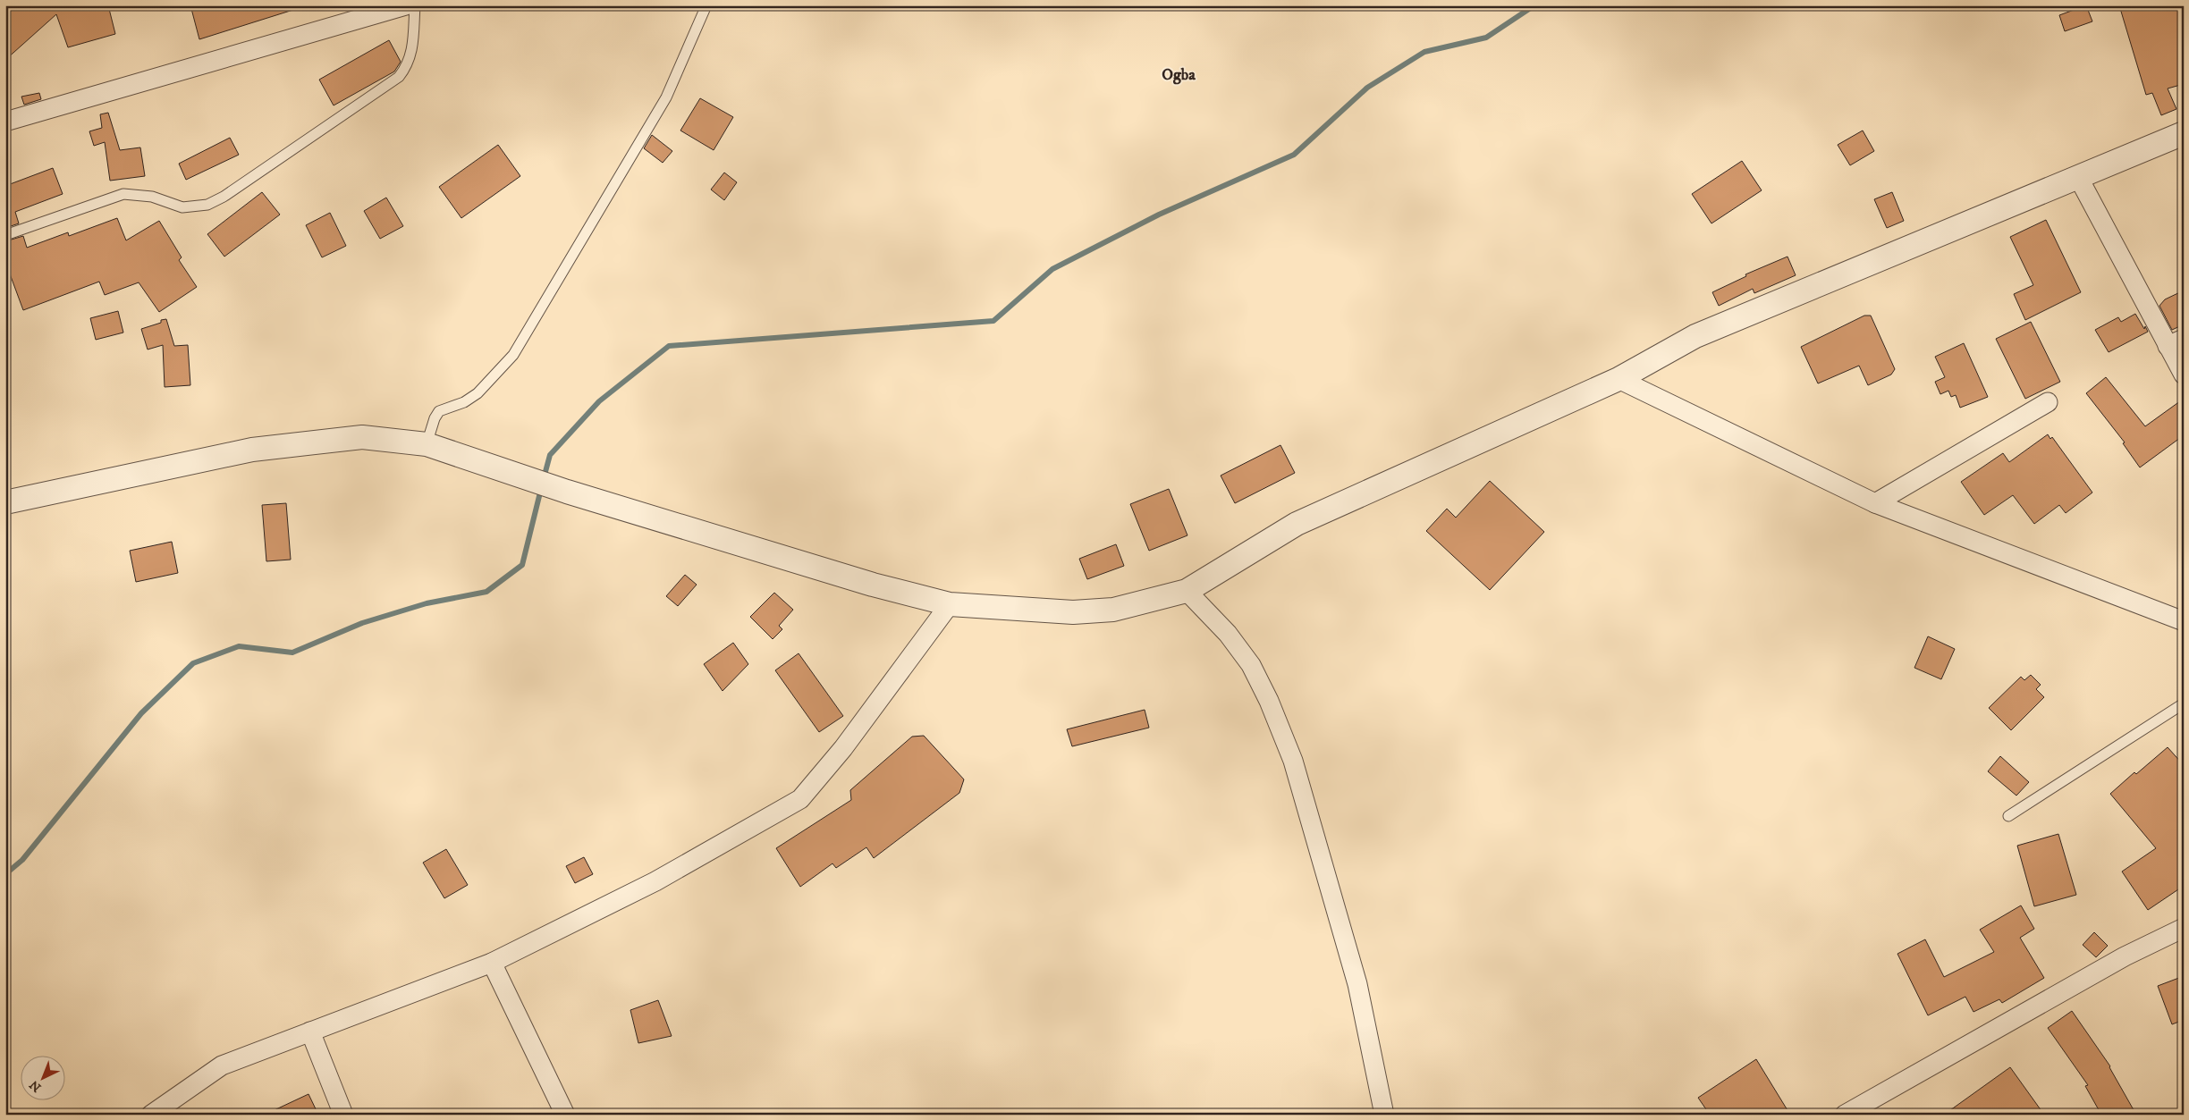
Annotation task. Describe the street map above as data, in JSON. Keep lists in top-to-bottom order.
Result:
{
  "districts": ["Ogba"],
  "north": "bottom left"
}
